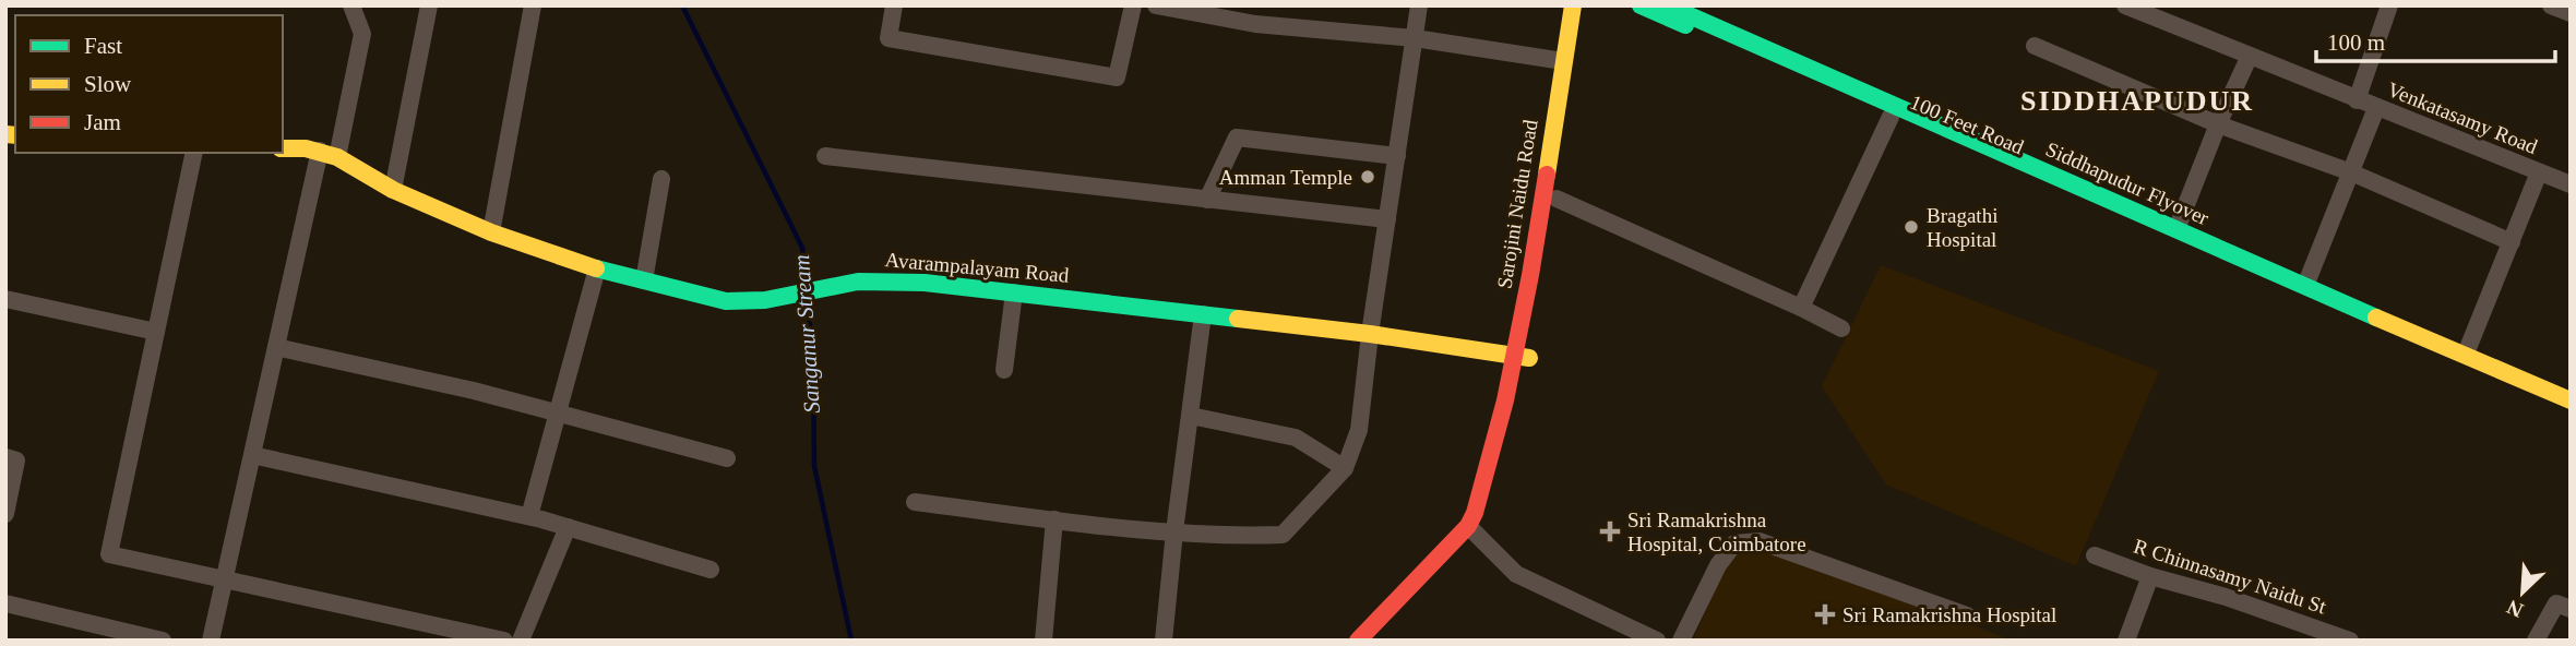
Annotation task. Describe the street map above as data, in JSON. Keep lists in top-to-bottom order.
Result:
{
  "streets": {
    "main road": [
      "100 Feet Road",
      "Siddhapudur Flyover",
      "Sarojini Naidu Road",
      "Avarampalayam Road"
    ],
    "street": ["Venkatasamy Road", "R Chinnasamy Naidu St"]
  },
  "crossings": [
    ["Sarojini Naidu Road", "Avarampalayam Road"]
  ],
  "districts": ["SIDDHAPUDUR"],
  "water": ["Sanganur Stream"],
  "places": {
    "other": ["Amman Temple", "Bragathi Hospital"],
    "health": ["Sri Ramakrishna Hospital, Coimbatore", "Sri Ramakrishna Hospital"]
  },
  "legend": ["Fast", "Slow", "Jam"],
  "scale_bar": "100 m",
  "north": "bottom left"
}
